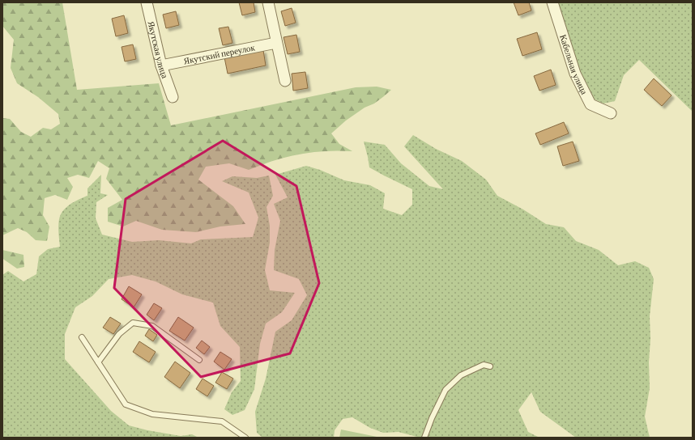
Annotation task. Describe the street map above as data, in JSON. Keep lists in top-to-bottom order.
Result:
{
  "streets": {
    "street": ["Якутская улица", "Якутский переулок", "Кабельная улица"]
  },
  "crossings": [
    ["Якутская улица", "Якутский переулок"]
  ]
}
